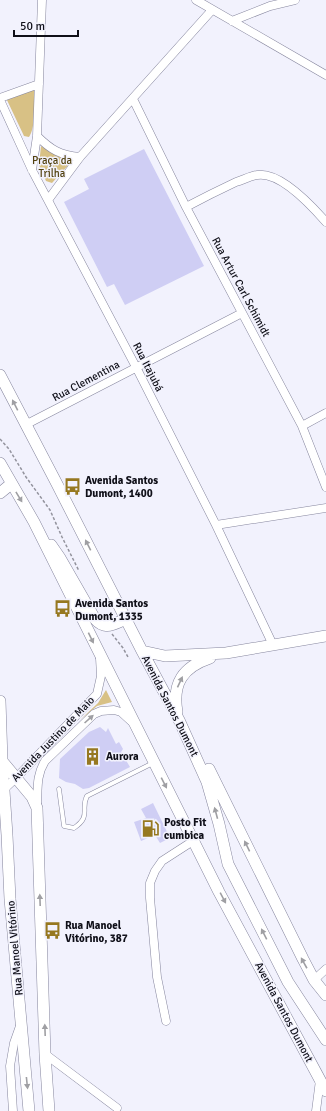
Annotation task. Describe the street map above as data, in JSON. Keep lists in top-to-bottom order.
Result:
{
  "streets": {
    "main road": ["Avenida Santos Dumont", "Rua Manoel Vitórino"],
    "street": [
      "Rua Artur Carl Schimidt",
      "Rua Itajubá",
      "Rua Clementina",
      "Avenida Justino de Maio"
    ]
  },
  "crossings": [
    ["Rua Artur Carl Schimidt", "Rua Clementina"],
    ["Rua Itajubá", "Rua Clementina"],
    ["Rua Clementina", "Avenida Santos Dumont"],
    ["Avenida Santos Dumont", "Avenida Justino de Maio"],
    ["Avenida Justino de Maio", "Rua Manoel Vitórino"]
  ],
  "parks": ["Praça da Trilha"],
  "places": {
    "bus stop": ["Avenida Santos Dumont, 1400", "Avenida Santos Dumont, 1335", "Rua Manoel Vitórino, 387"],
    "building": ["Aurora"],
    "fuel station": ["Posto Fit cumbica"]
  },
  "scale_bar": "50 m"
}
